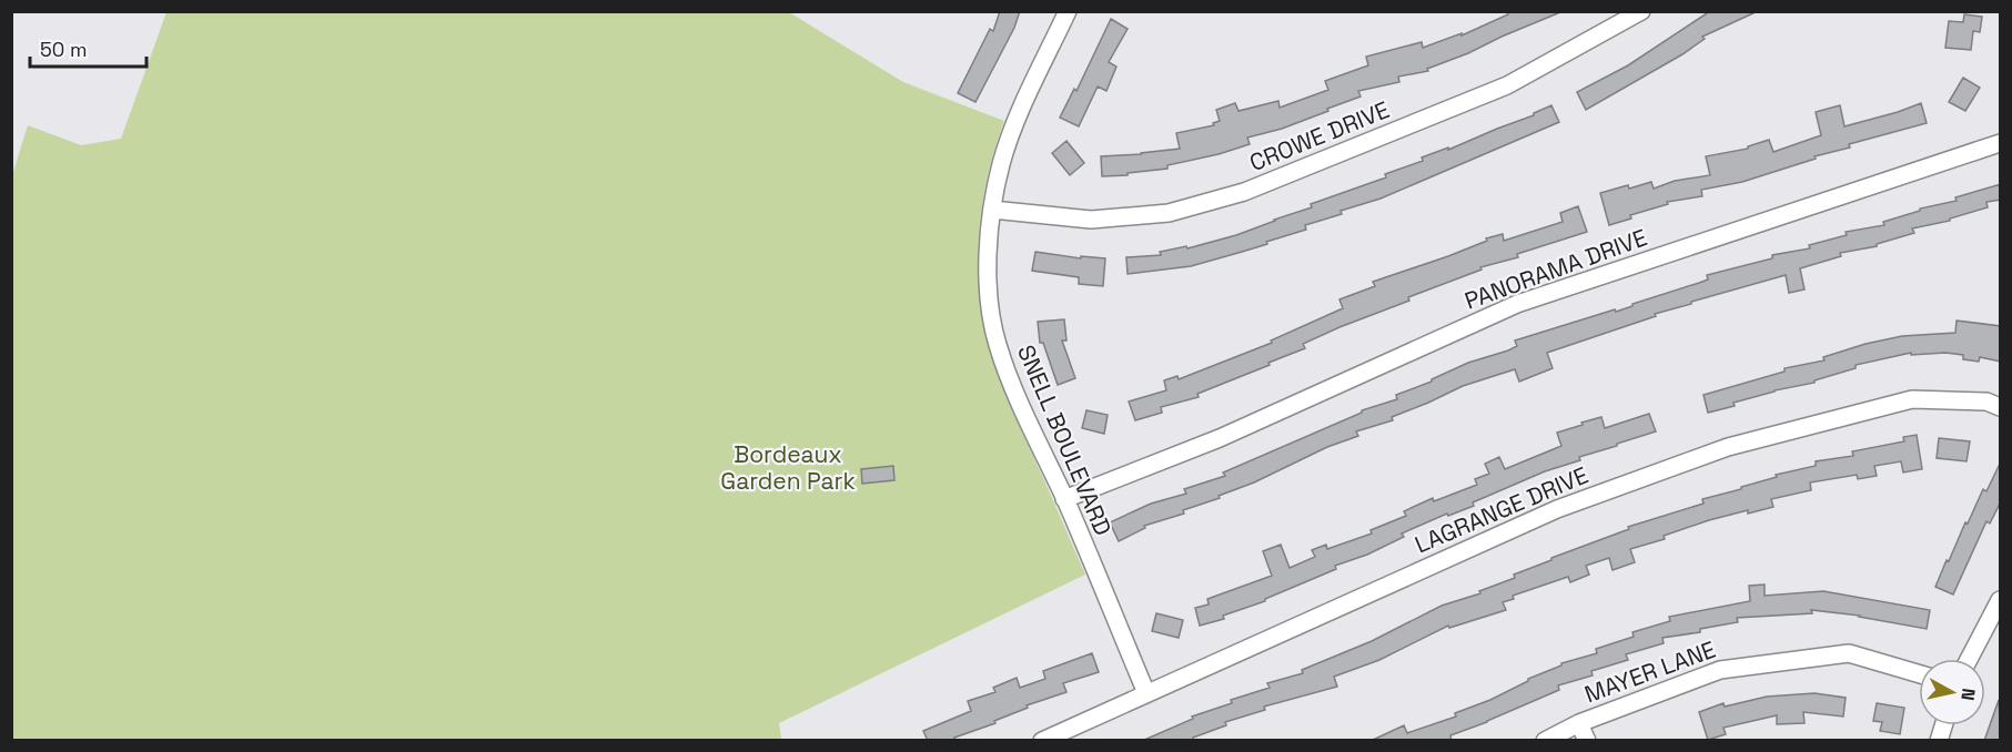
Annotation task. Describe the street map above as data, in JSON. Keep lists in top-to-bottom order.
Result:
{
  "streets": {
    "street": [
      "CROWE DRIVE",
      "PANORAMA DRIVE",
      "SNELL BOULEVARD",
      "LAGRANGE DRIVE",
      "MAYER LANE"
    ]
  },
  "crossings": [
    ["CROWE DRIVE", "SNELL BOULEVARD"],
    ["PANORAMA DRIVE", "SNELL BOULEVARD"],
    ["SNELL BOULEVARD", "LAGRANGE DRIVE"]
  ],
  "parks": ["Bordeaux Garden Park"],
  "scale_bar": "50 m",
  "north": "right"
}
